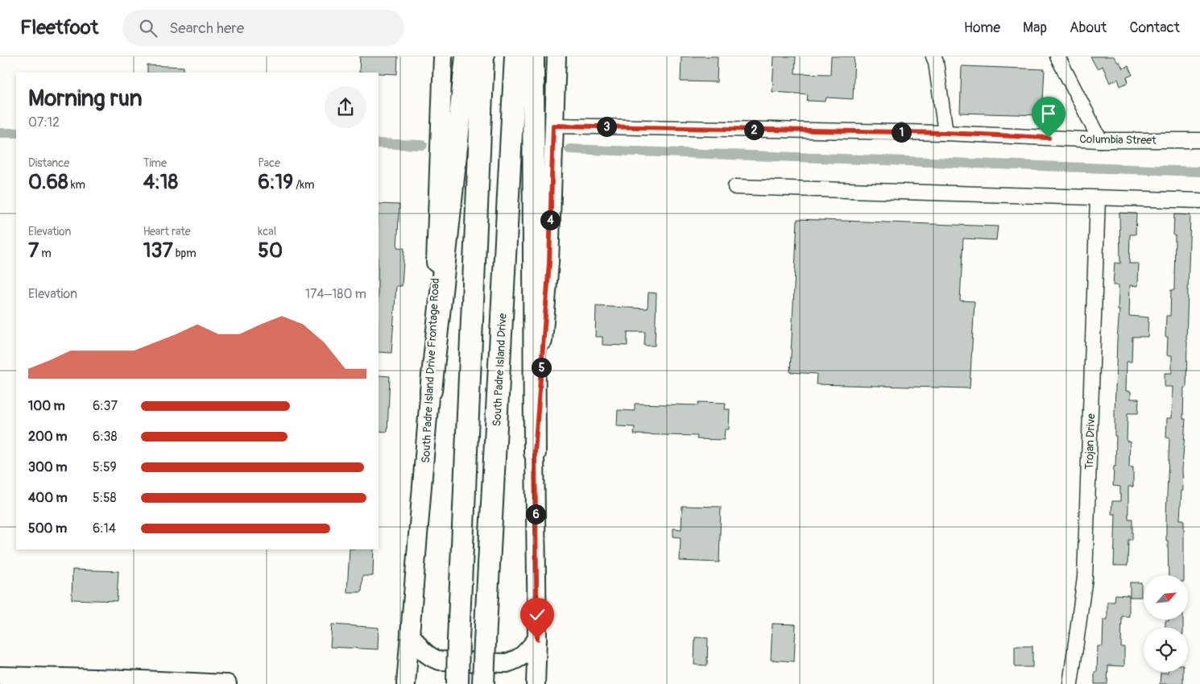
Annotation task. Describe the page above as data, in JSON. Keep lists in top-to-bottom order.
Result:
{
  "streets": {
    "highway": ["South Padre Island Drive"],
    "main road": ["South Padre Island Drive Frontage Road"],
    "street": ["Columbia Street", "Trojan Drive"]
  },
  "north": "top right",
  "page": {
    "header": "Fleetfoot",
    "search": "Search here",
    "nav": [
      "Home",
      "Map",
      "About",
      "Contact"
    ],
    "heading": ["Morning run", "07:12"],
    "pins": [
      "3",
      "2",
      "1",
      "4",
      "5",
      "6"
    ],
    "stats": [
      ["Distance", "0.68 km"],
      ["Time", "4:18"],
      ["Pace", "6:19 /km"],
      ["Elevation", "7 m"],
      ["Heart rate", "137 bpm"],
      ["kcal", "50"]
    ],
    "chart": ["Elevation", "174–180 m"],
    "list": [
      {
        "name": "100 m",
        "note": "6:37"
      },
      {
        "name": "200 m",
        "note": "6:38"
      },
      {
        "name": "300 m",
        "note": "5:59"
      },
      {
        "name": "400 m",
        "note": "5:58"
      },
      {
        "name": "500 m",
        "note": "6:14"
      }
    ]
  }
}
